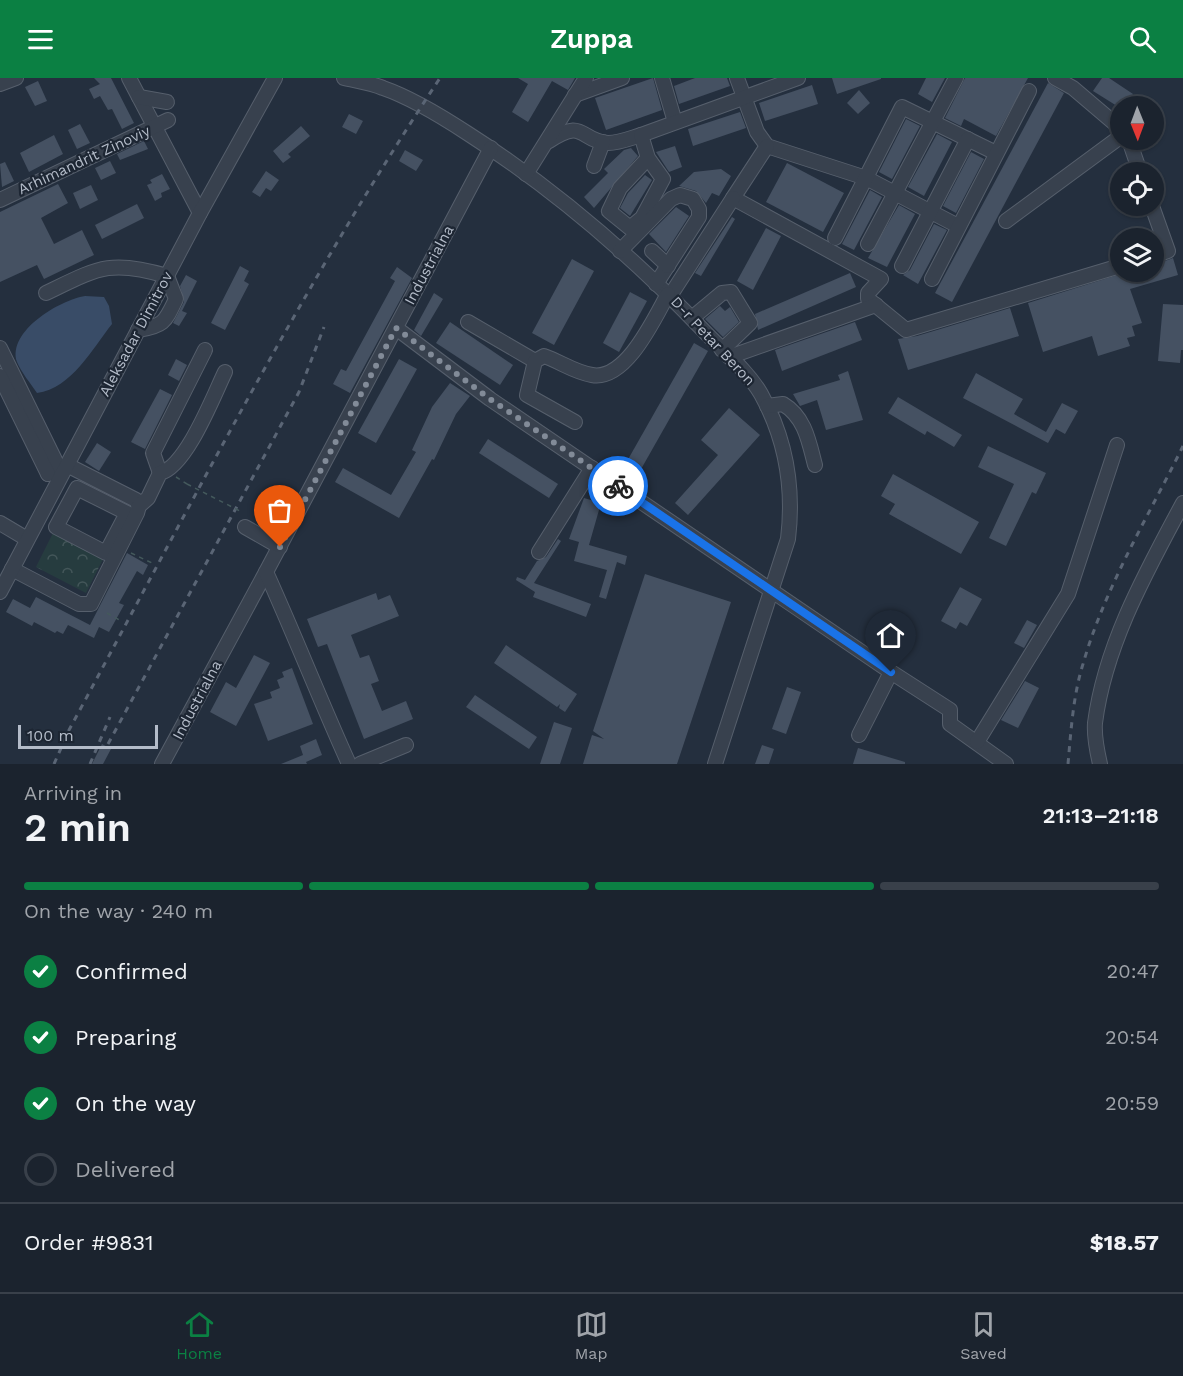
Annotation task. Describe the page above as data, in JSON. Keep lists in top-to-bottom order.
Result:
{
  "streets": {
    "street": [
      "Arhimandrit Zinoviy",
      "Industrialna",
      "Aleksadar Dimitrov",
      "D-r Petar Beron"
    ]
  },
  "crossings": [
    ["Industrialna", "D-r Petar Beron"]
  ],
  "scale_bar": "100 m",
  "north": "bottom",
  "page": {
    "header": "Zuppa",
    "scale": "100 m",
    "heading": ["2 min", "Arriving in", "21:13–21:18"],
    "panel": ["Order #9831", "$18.57"],
    "bar": "On the way · 240 m",
    "list": [
      ["Confirmed", "20:47"],
      ["Preparing", "20:54"],
      ["On the way", "20:59"],
      "Delivered"
    ],
    "tabs": ["Home", "Map", "Saved"]
  }
}
